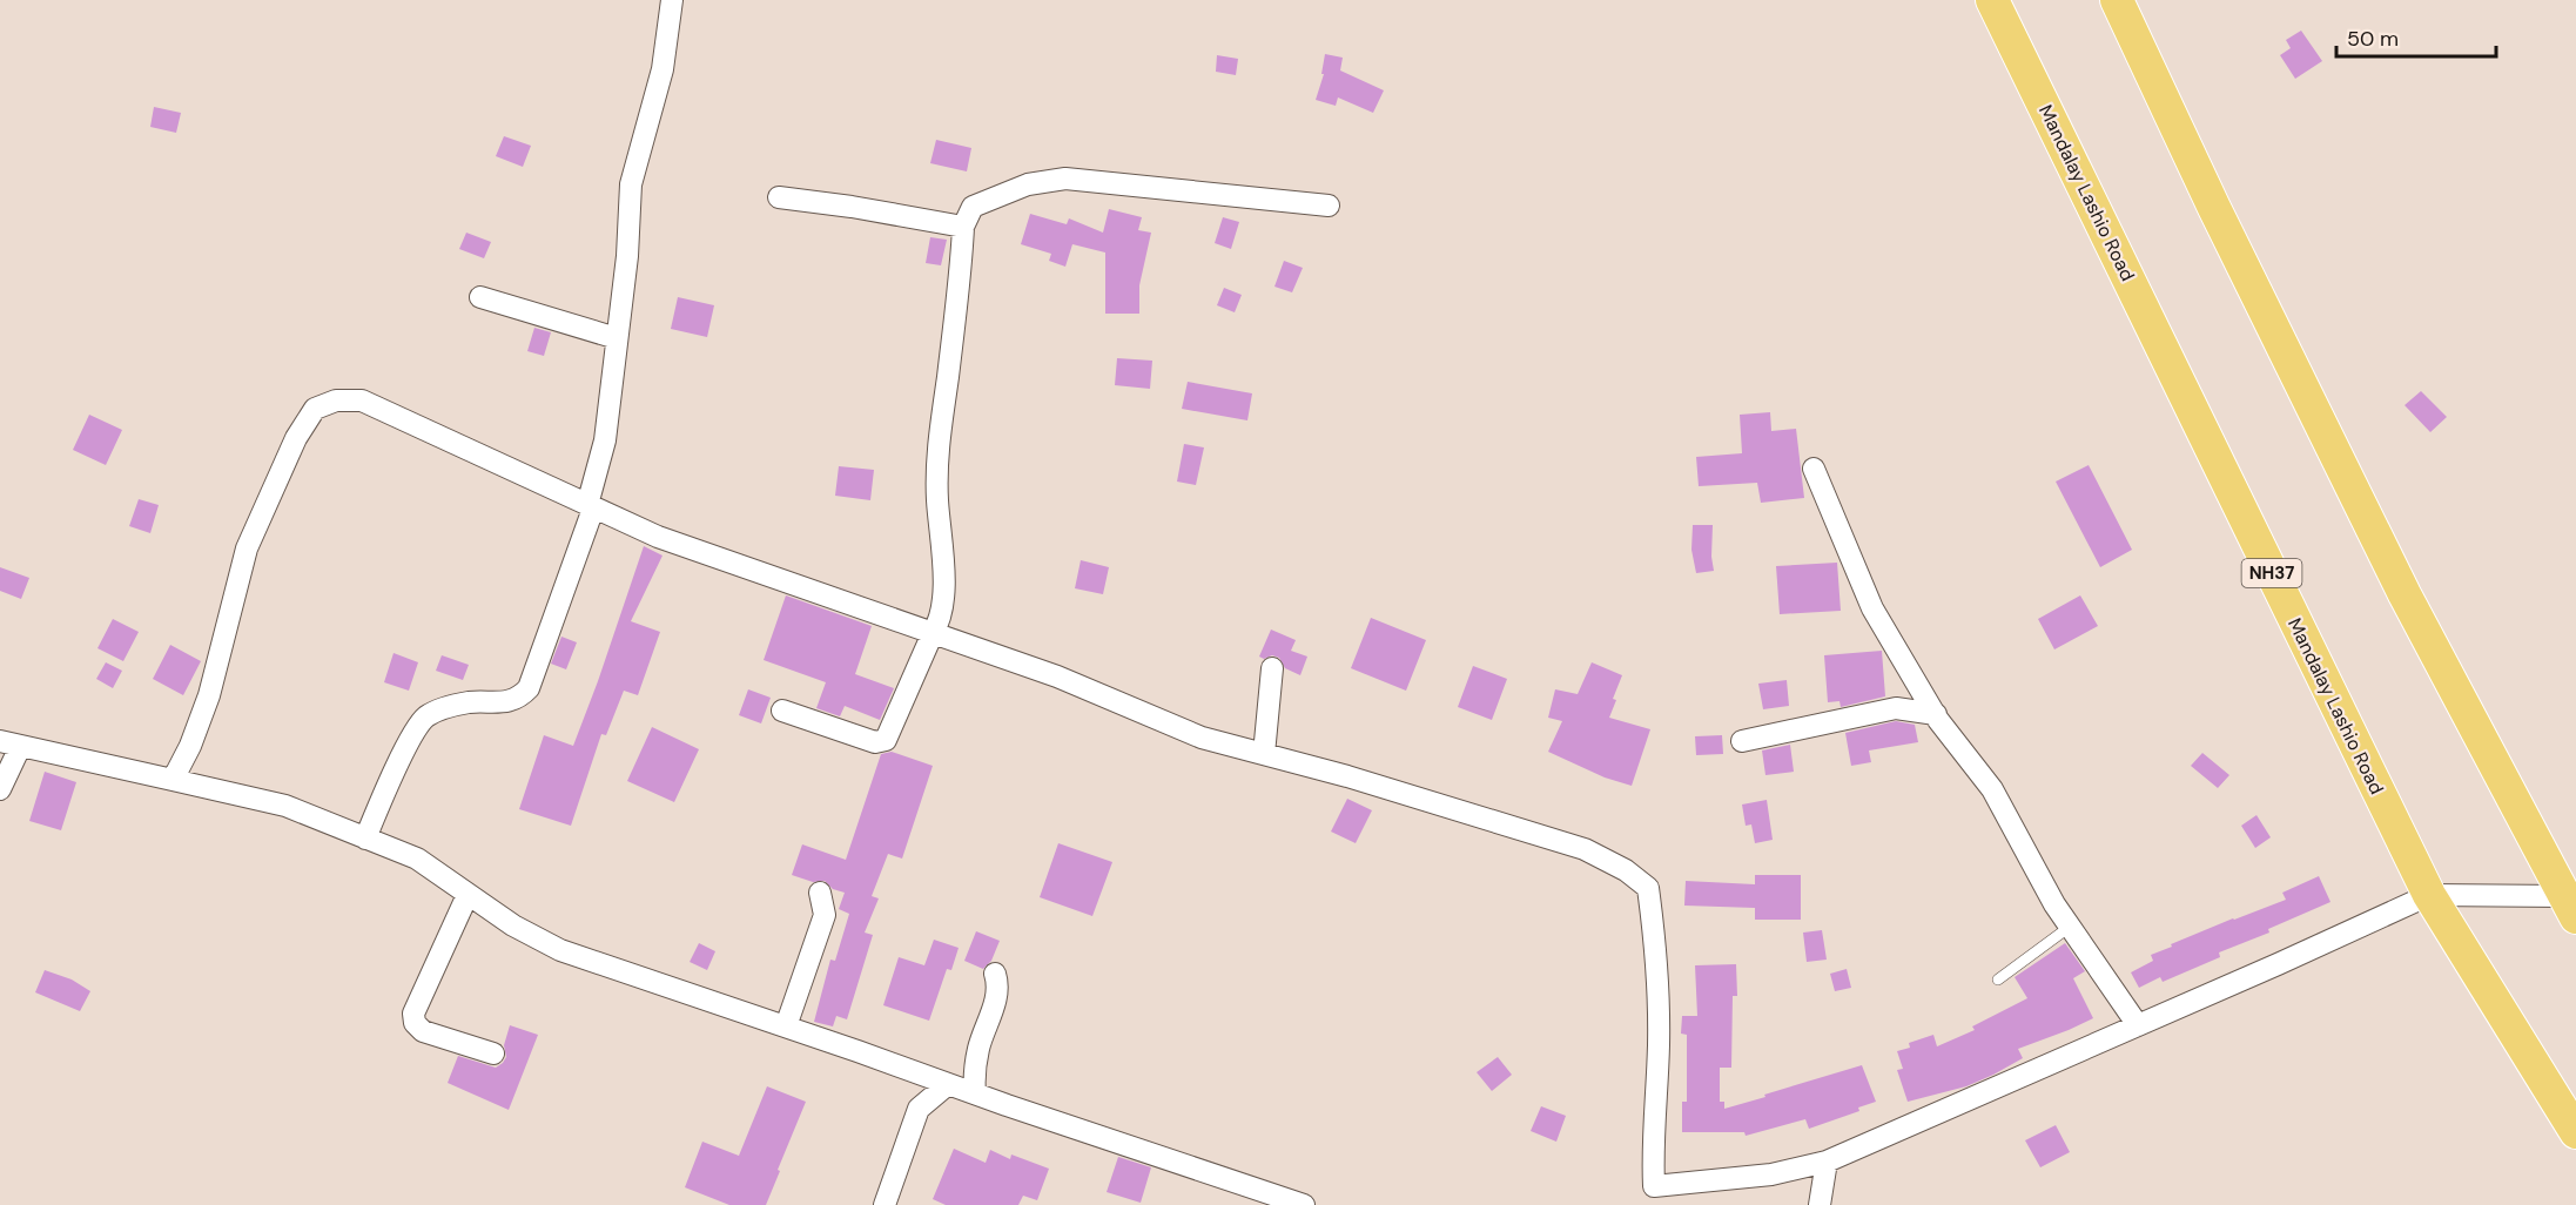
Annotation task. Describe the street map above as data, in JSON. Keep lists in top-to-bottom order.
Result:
{
  "streets": {
    "highway": ["Mandalay Lashio Road", "NH37"]
  },
  "scale_bar": "50 m"
}
